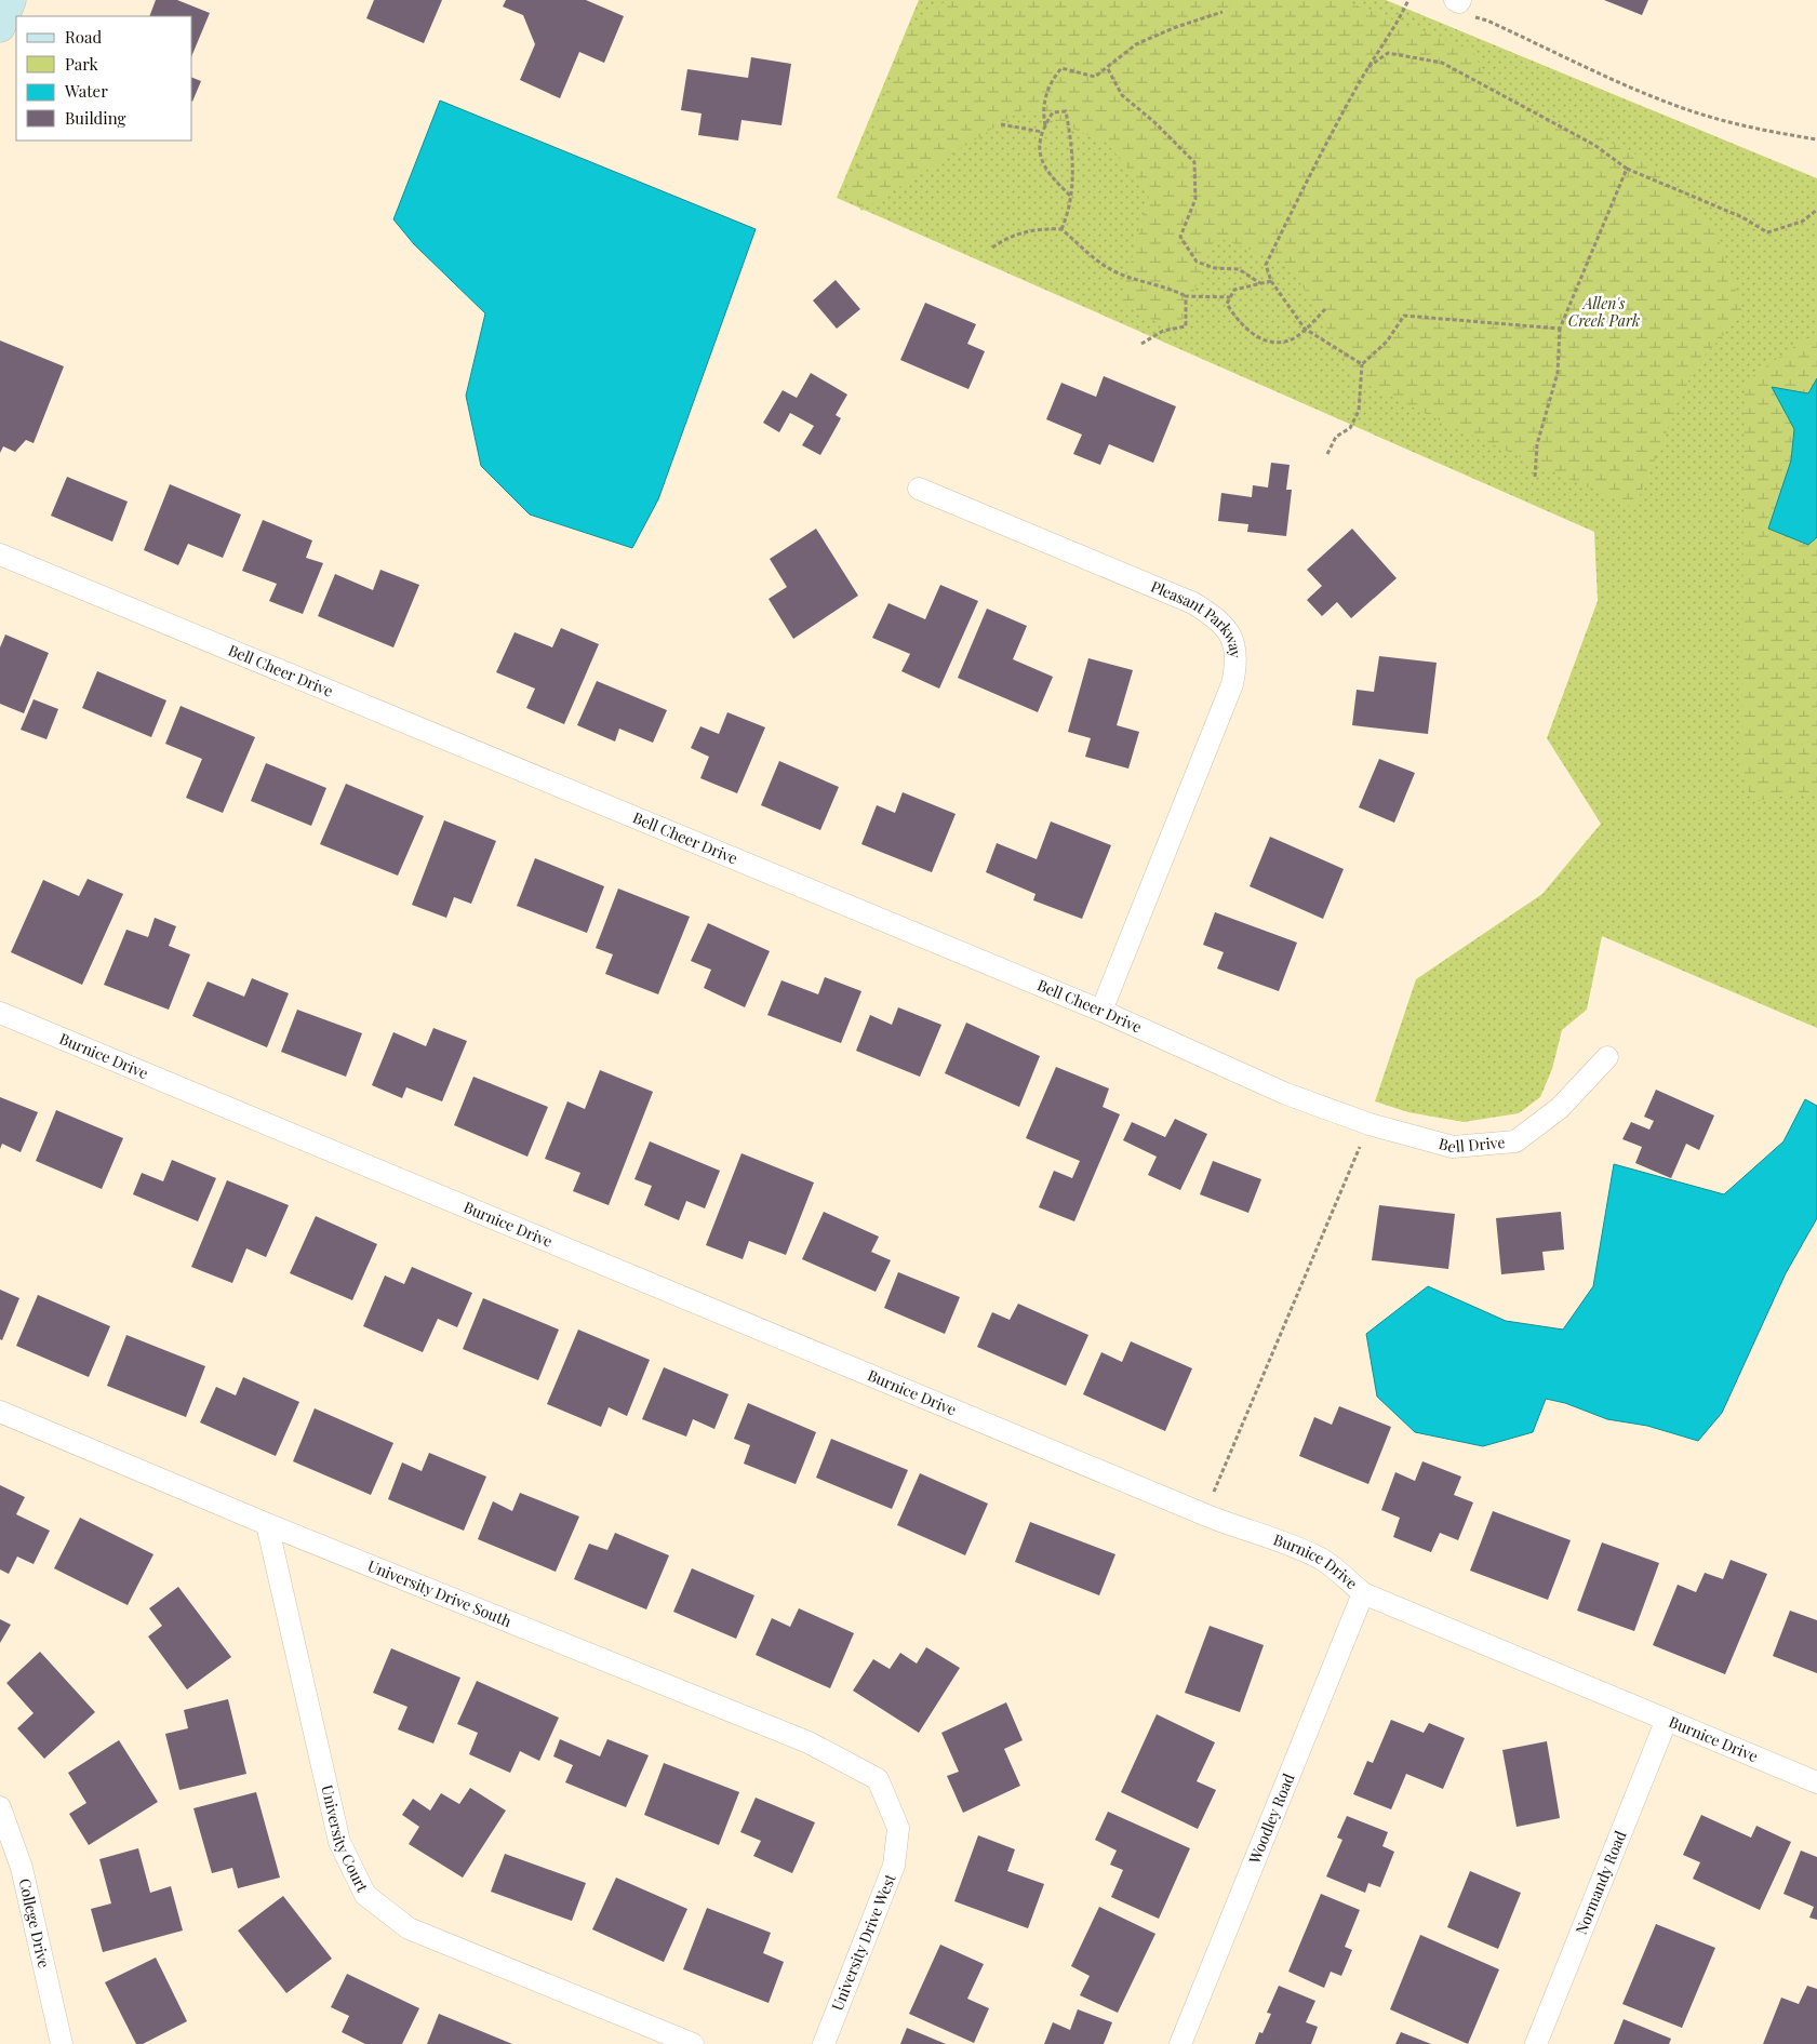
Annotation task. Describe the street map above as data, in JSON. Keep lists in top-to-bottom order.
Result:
{
  "streets": {
    "street": [
      "Pleasant Parkway",
      "Bell Cheer Drive",
      "Burnice Drive",
      "Bell Drive",
      "University Drive South",
      "Woodley Road",
      "University Court",
      "Normandy Road",
      "College Drive",
      "University Drive West"
    ]
  },
  "crossings": [
    ["Pleasant Parkway", "Bell Cheer Drive"],
    ["Bell Cheer Drive", "Bell Drive"],
    ["Burnice Drive", "Woodley Road"],
    ["Burnice Drive", "Normandy Road"],
    ["University Drive South", "University Court"],
    ["University Drive South", "University Drive West"]
  ],
  "parks": ["Allen's Creek Park"],
  "legend": [
    "Road",
    "Park",
    "Water",
    "Building"
  ]
}
